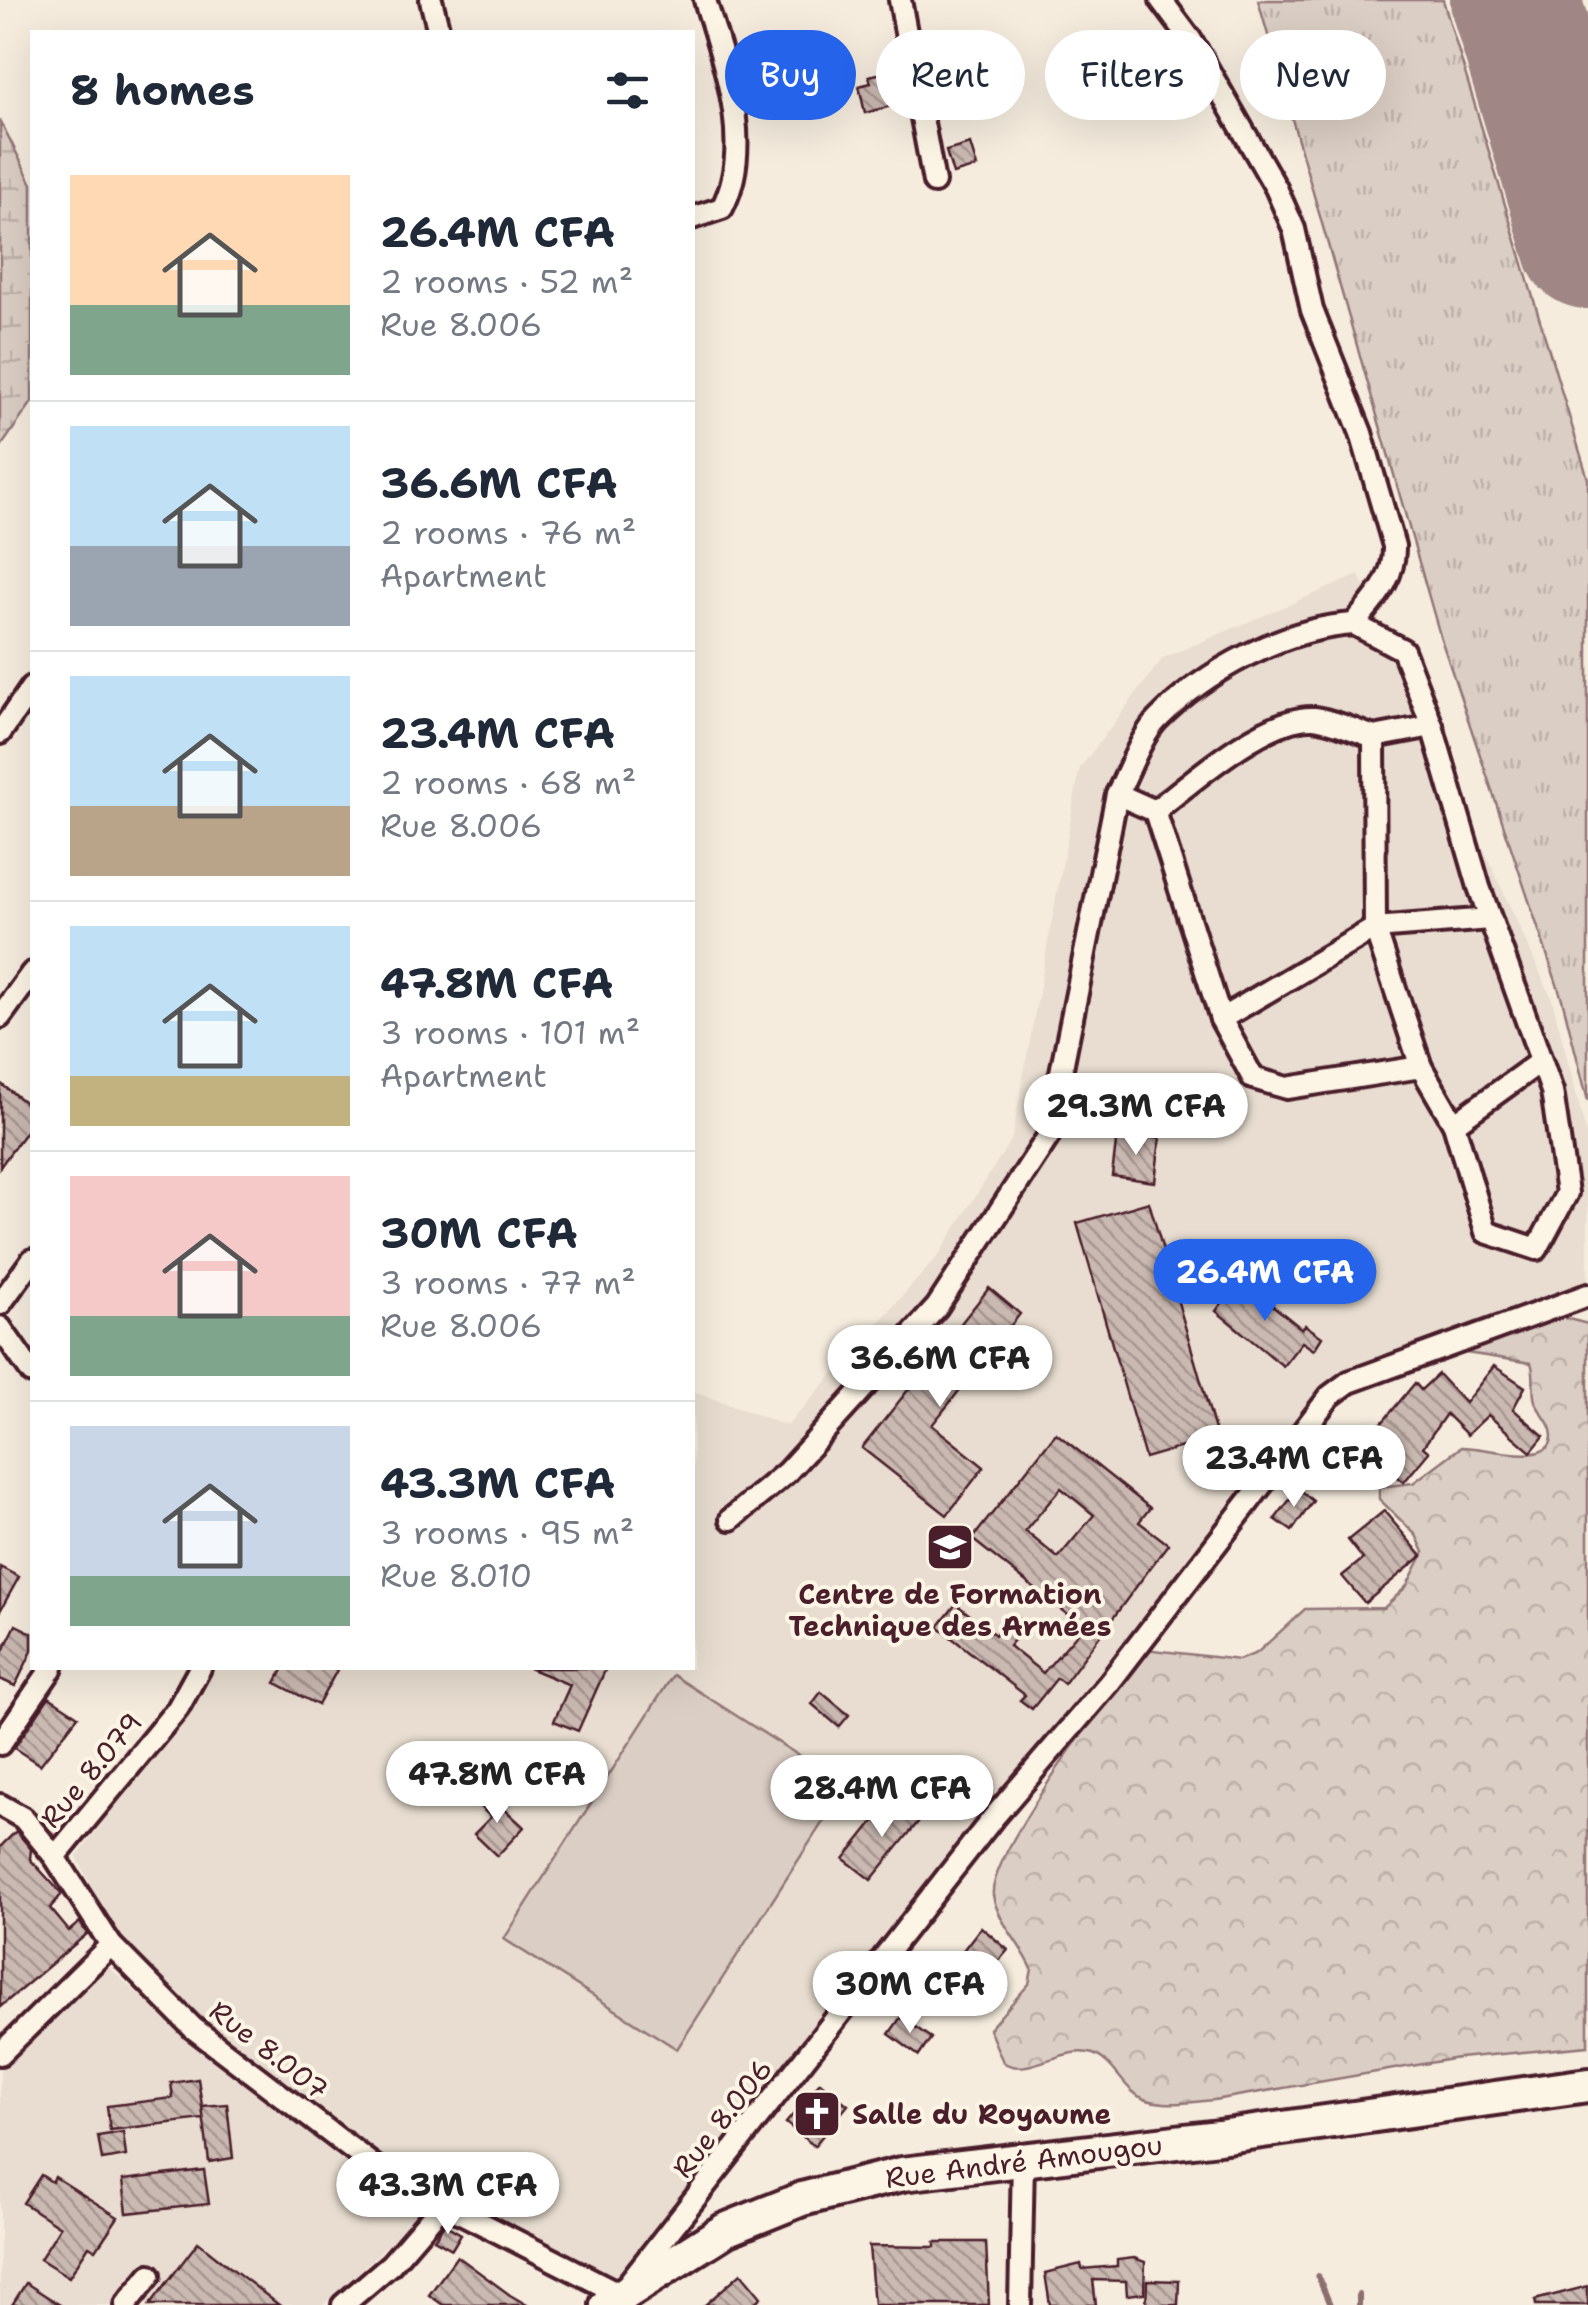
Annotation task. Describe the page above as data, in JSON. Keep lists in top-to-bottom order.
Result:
{
  "streets": {
    "main road": ["Rue André Amougou"],
    "street": ["Rue 8.079", "Rue 8.007", "Rue 8.006"]
  },
  "crossings": [
    ["Rue 8.079", "Rue 8.007"],
    ["Rue 8.007", "Rue 8.006"],
    ["Rue 8.007", "Rue André Amougou"],
    ["Rue 8.006", "Rue André Amougou"]
  ],
  "places": {
    "school or university": ["Centre de Formation Technique des Armées"],
    "church": ["Salle du Royaume"]
  },
  "page": {
    "chip": [
      "Buy",
      "Rent",
      "Filters",
      "New"
    ],
    "heading": "8 homes",
    "list": [
      {
        "name": "26.4M CFA",
        "note": "2 rooms · 52 m² · Rue 8.006"
      },
      {
        "name": "36.6M CFA",
        "note": "2 rooms · 76 m² · Apartment"
      },
      {
        "name": "23.4M CFA",
        "note": "2 rooms · 68 m² · Rue 8.006"
      },
      {
        "name": "47.8M CFA",
        "note": "3 rooms · 101 m² · Apartment"
      },
      {
        "name": "30M CFA",
        "note": "3 rooms · 77 m² · Rue 8.006"
      },
      {
        "name": "43.3M CFA",
        "note": "3 rooms · 95 m² · Rue 8.010"
      }
    ],
    "price": [
      "29.3M CFA",
      "26.4M CFA",
      "36.6M CFA",
      "23.4M CFA",
      "47.8M CFA",
      "28.4M CFA",
      "30M CFA",
      "43.3M CFA"
    ]
  }
}
